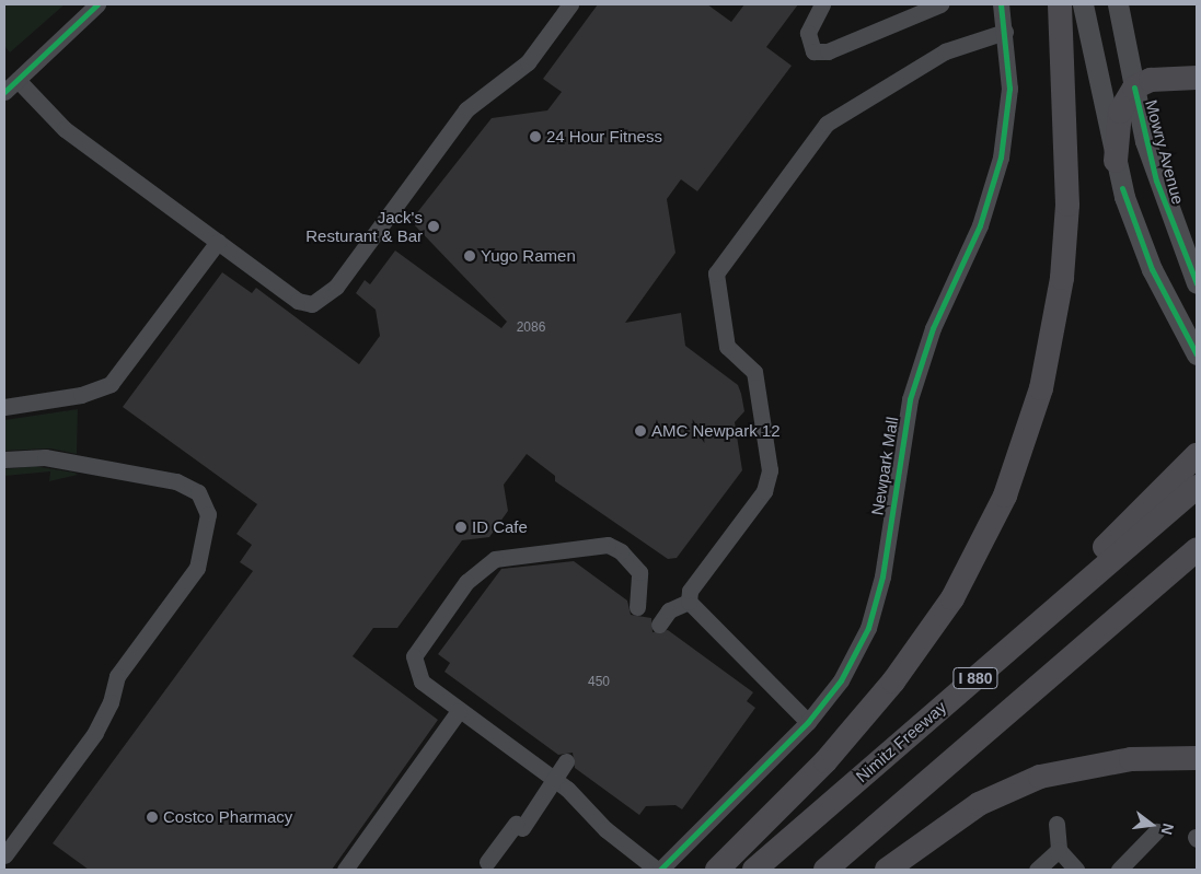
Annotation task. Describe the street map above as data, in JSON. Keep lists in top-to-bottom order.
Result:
{
  "streets": {
    "highway": ["I 880", "Nimitz Freeway"],
    "main road": ["Mowry Avenue"],
    "street": ["Newpark Mall"]
  },
  "places": [
    "24 Hour Fitness",
    "Jack's Resturant & Bar",
    "Yugo Ramen",
    "AMC Newpark 12",
    "ID Cafe",
    "Costco Pharmacy"
  ],
  "house_numbers": ["2086", "450"],
  "north": "right"
}
